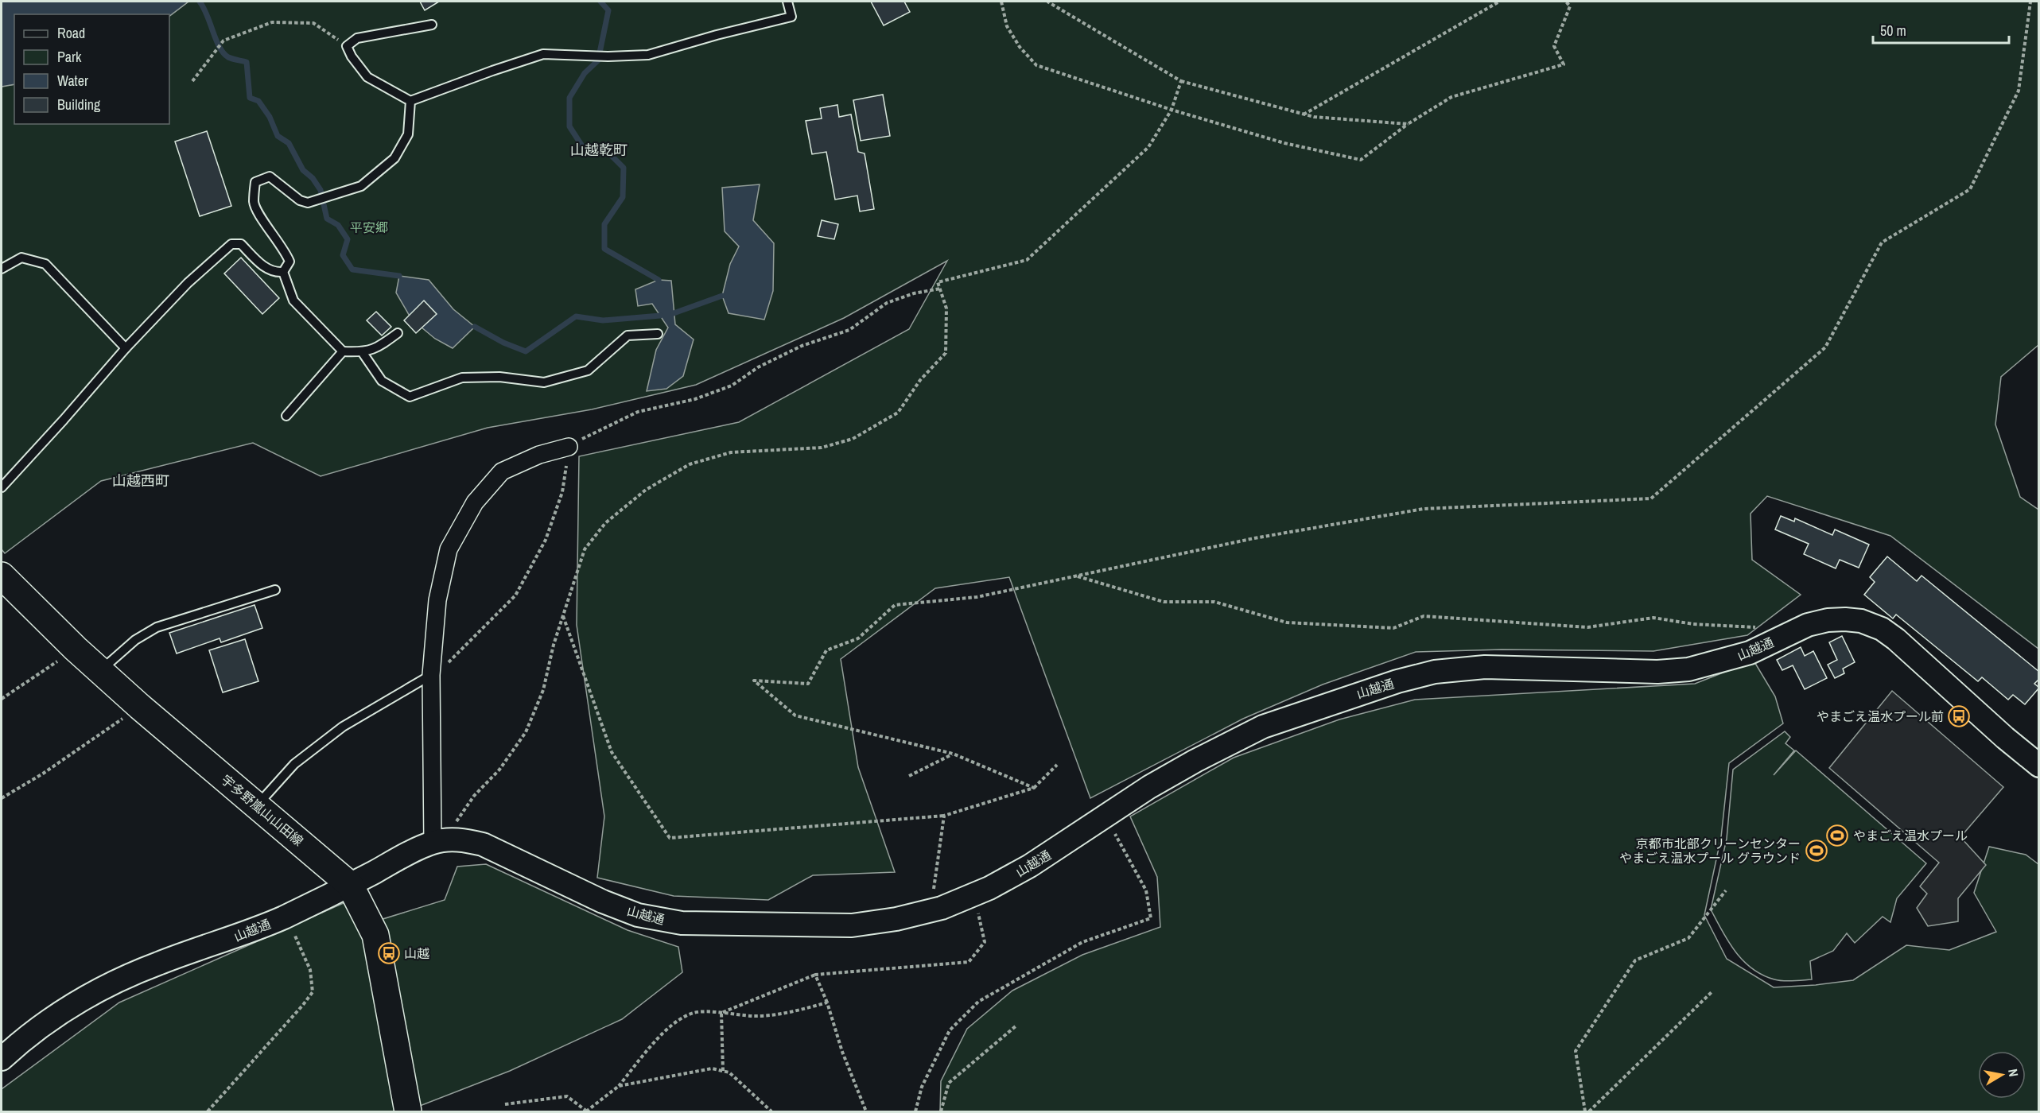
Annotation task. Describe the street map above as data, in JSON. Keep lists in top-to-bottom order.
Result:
{
  "streets": {
    "main road": ["宇多野嵐山山田線"],
    "street": ["山越通"]
  },
  "crossings": [
    ["山越通", "宇多野嵐山山田線"]
  ],
  "districts": ["山越乾町", "山越西町"],
  "parks": ["平安郷"],
  "places": {
    "bus stop": ["やまごえ温水プール前", "山越"],
    "sports": ["やまごえ温水プール", "京都市北部クリーンセンター やまごえ温水プール グラウンド"]
  },
  "legend": [
    "Road",
    "Park",
    "Water",
    "Building"
  ],
  "scale_bar": "50 m",
  "north": "right"
}
